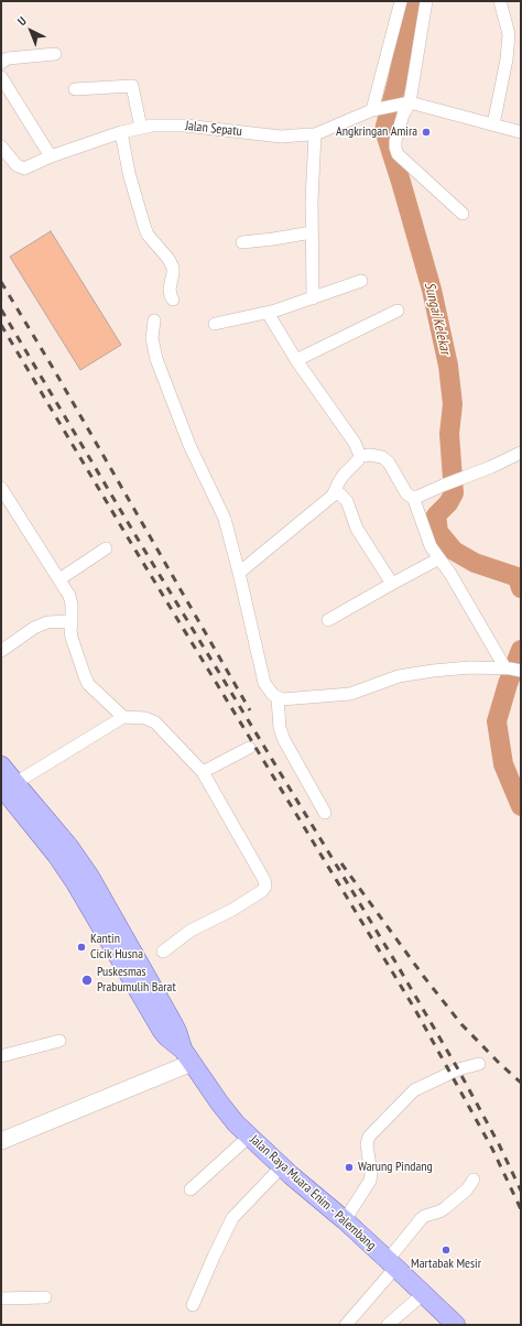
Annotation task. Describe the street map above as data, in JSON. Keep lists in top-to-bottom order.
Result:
{
  "streets": {
    "main road": ["Jalan Raya Muara Enim - Palembang"],
    "street": ["Jalan Sepatu"]
  },
  "water": ["Sungai Kelekar"],
  "places": [
    "Angkringan Amira",
    "Kantin Cicik Husna",
    "Puskesmas Prabumulih Barat",
    "Warung Pindang",
    "Martabak Mesir"
  ],
  "north": "top left"
}
